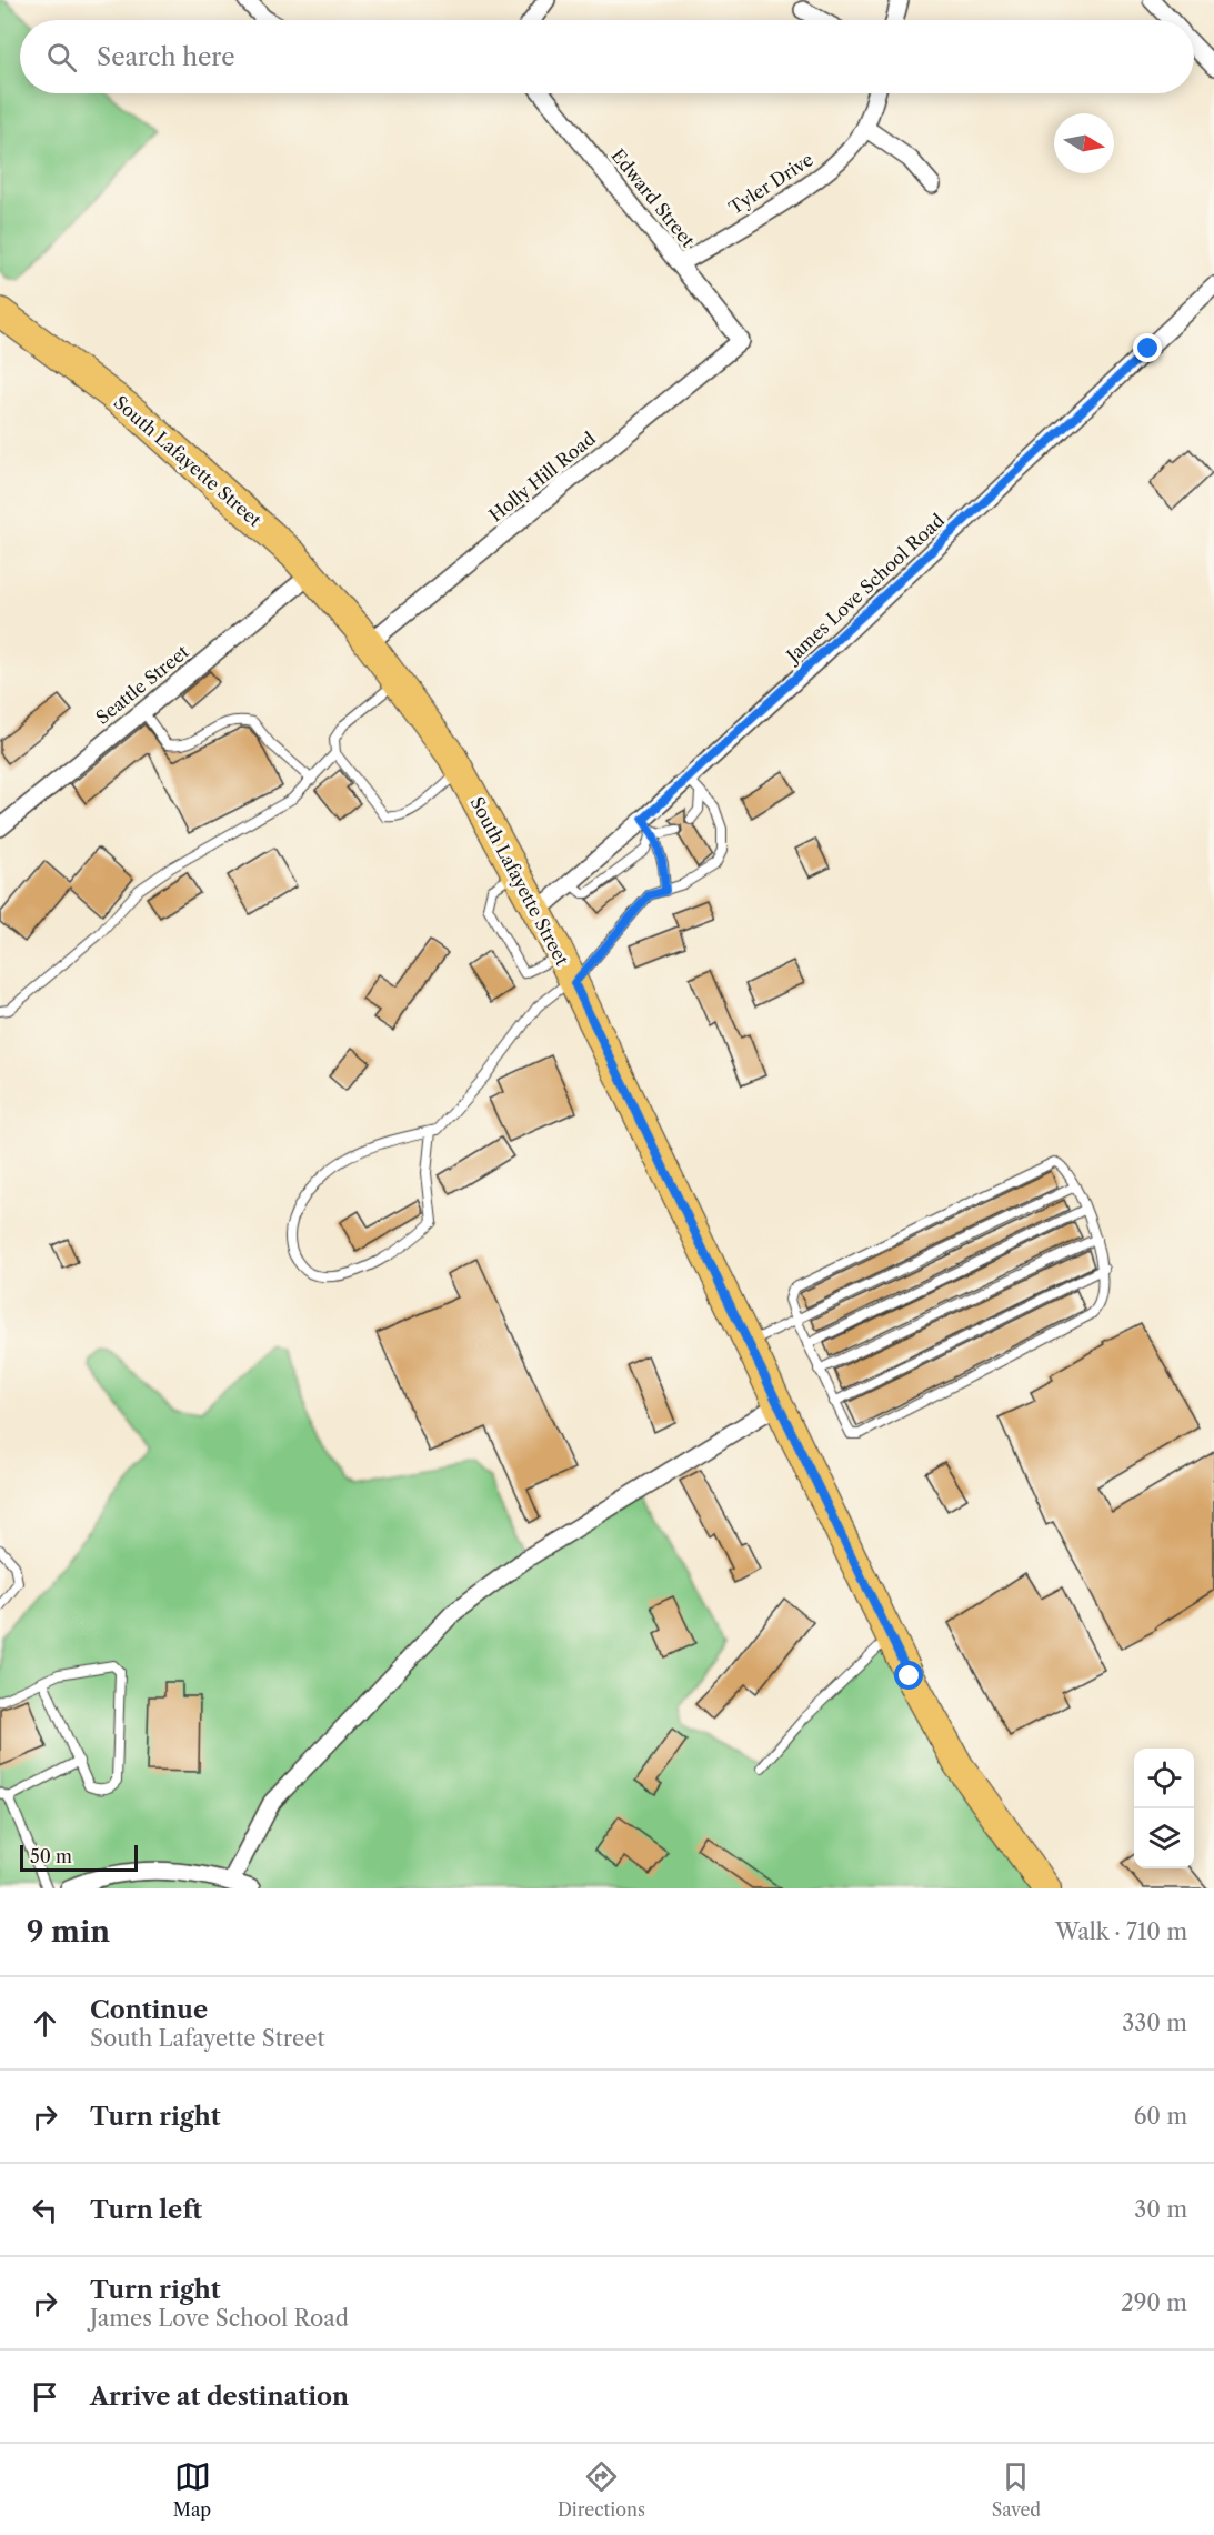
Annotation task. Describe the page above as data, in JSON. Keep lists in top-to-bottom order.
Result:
{
  "streets": {
    "main road": ["South Lafayette Street"],
    "street": [
      "Tyler Drive",
      "Edward Street",
      "Holly Hill Road",
      "James Love School Road",
      "Seattle Street"
    ]
  },
  "crossings": [
    ["Tyler Drive", "Edward Street"],
    ["Edward Street", "Holly Hill Road"],
    ["South Lafayette Street", "Holly Hill Road"],
    ["South Lafayette Street", "James Love School Road"],
    ["South Lafayette Street", "Seattle Street"]
  ],
  "scale_bar": "50 m",
  "north": "right",
  "page": {
    "search": "Search here",
    "scale": "50 m",
    "heading": ["9 min", "Walk · 710 m"],
    "list": [
      ["Continue", "South Lafayette Street", "330 m"],
      ["Turn right", "60 m"],
      ["Turn left", "30 m"],
      ["Turn right", "James Love School Road", "290 m"],
      "Arrive at destination"
    ],
    "nav": ["Map", "Directions", "Saved"]
  }
}
